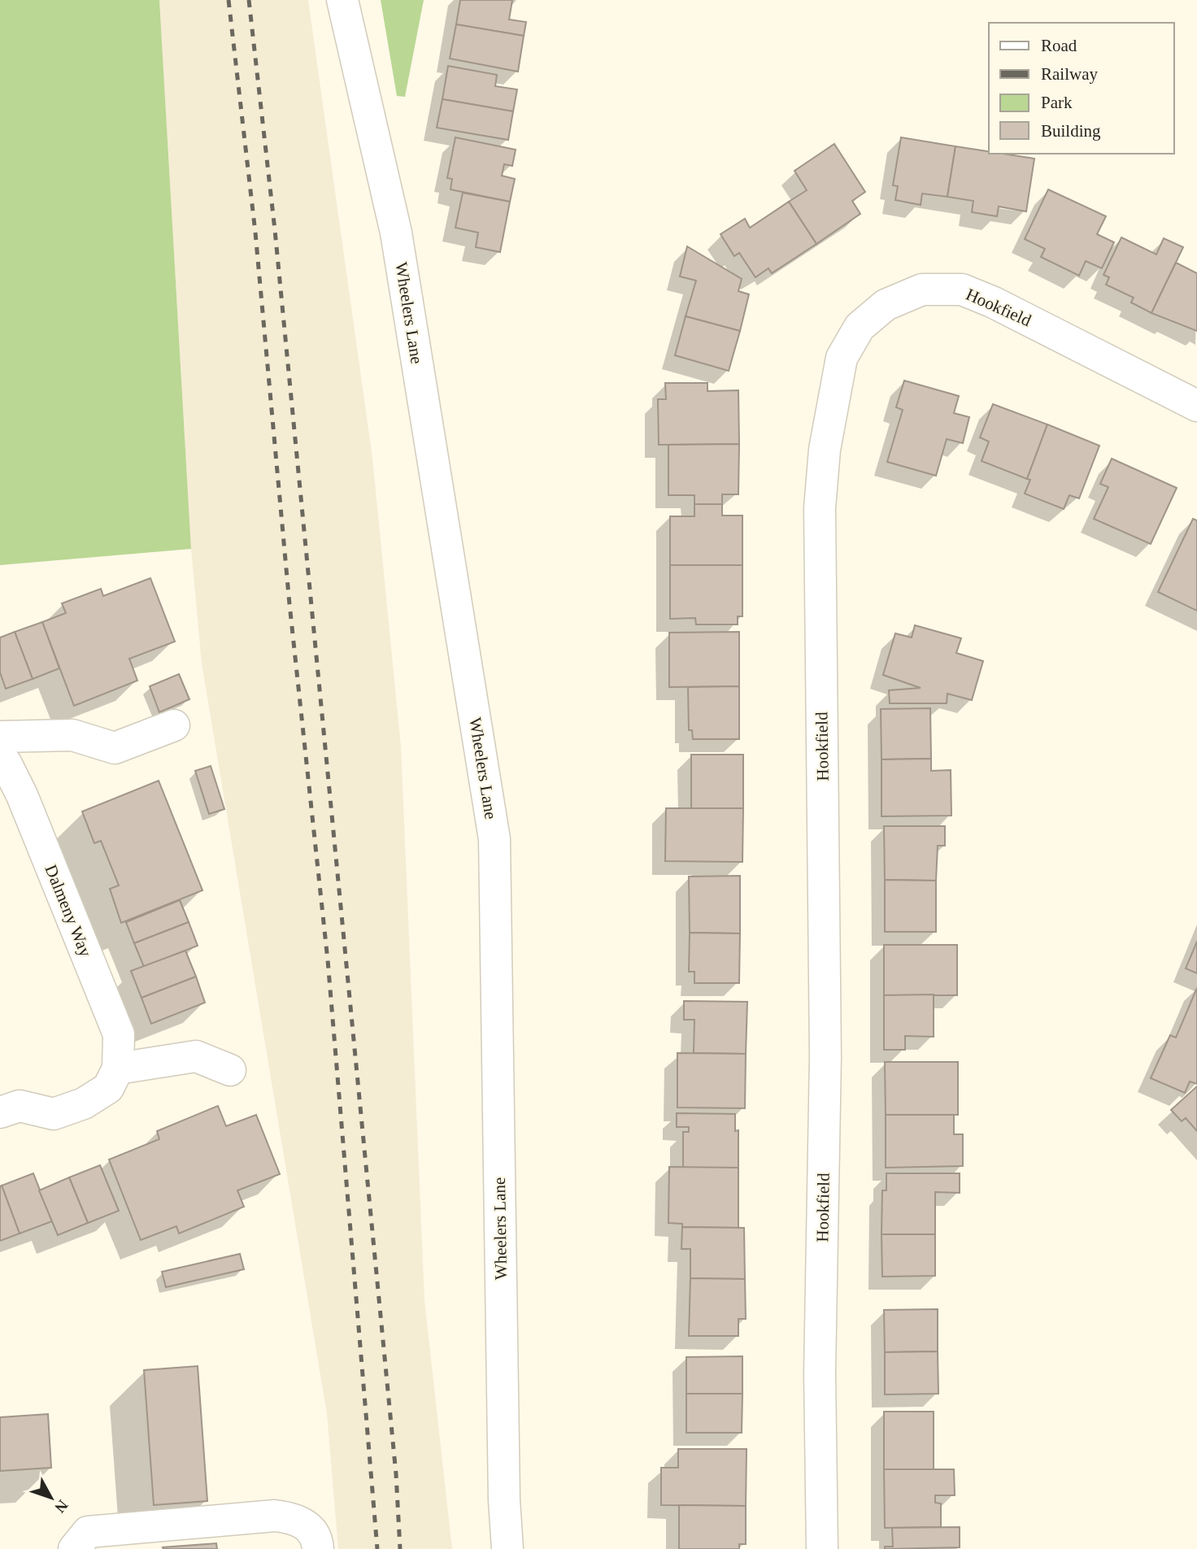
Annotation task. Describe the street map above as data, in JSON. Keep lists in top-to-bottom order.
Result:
{
  "streets": {
    "street": ["Hookfield", "Wheelers Lane", "Dalmeny Way"]
  },
  "legend": [
    "Road",
    "Railway",
    "Park",
    "Building"
  ],
  "north": "bottom right"
}
